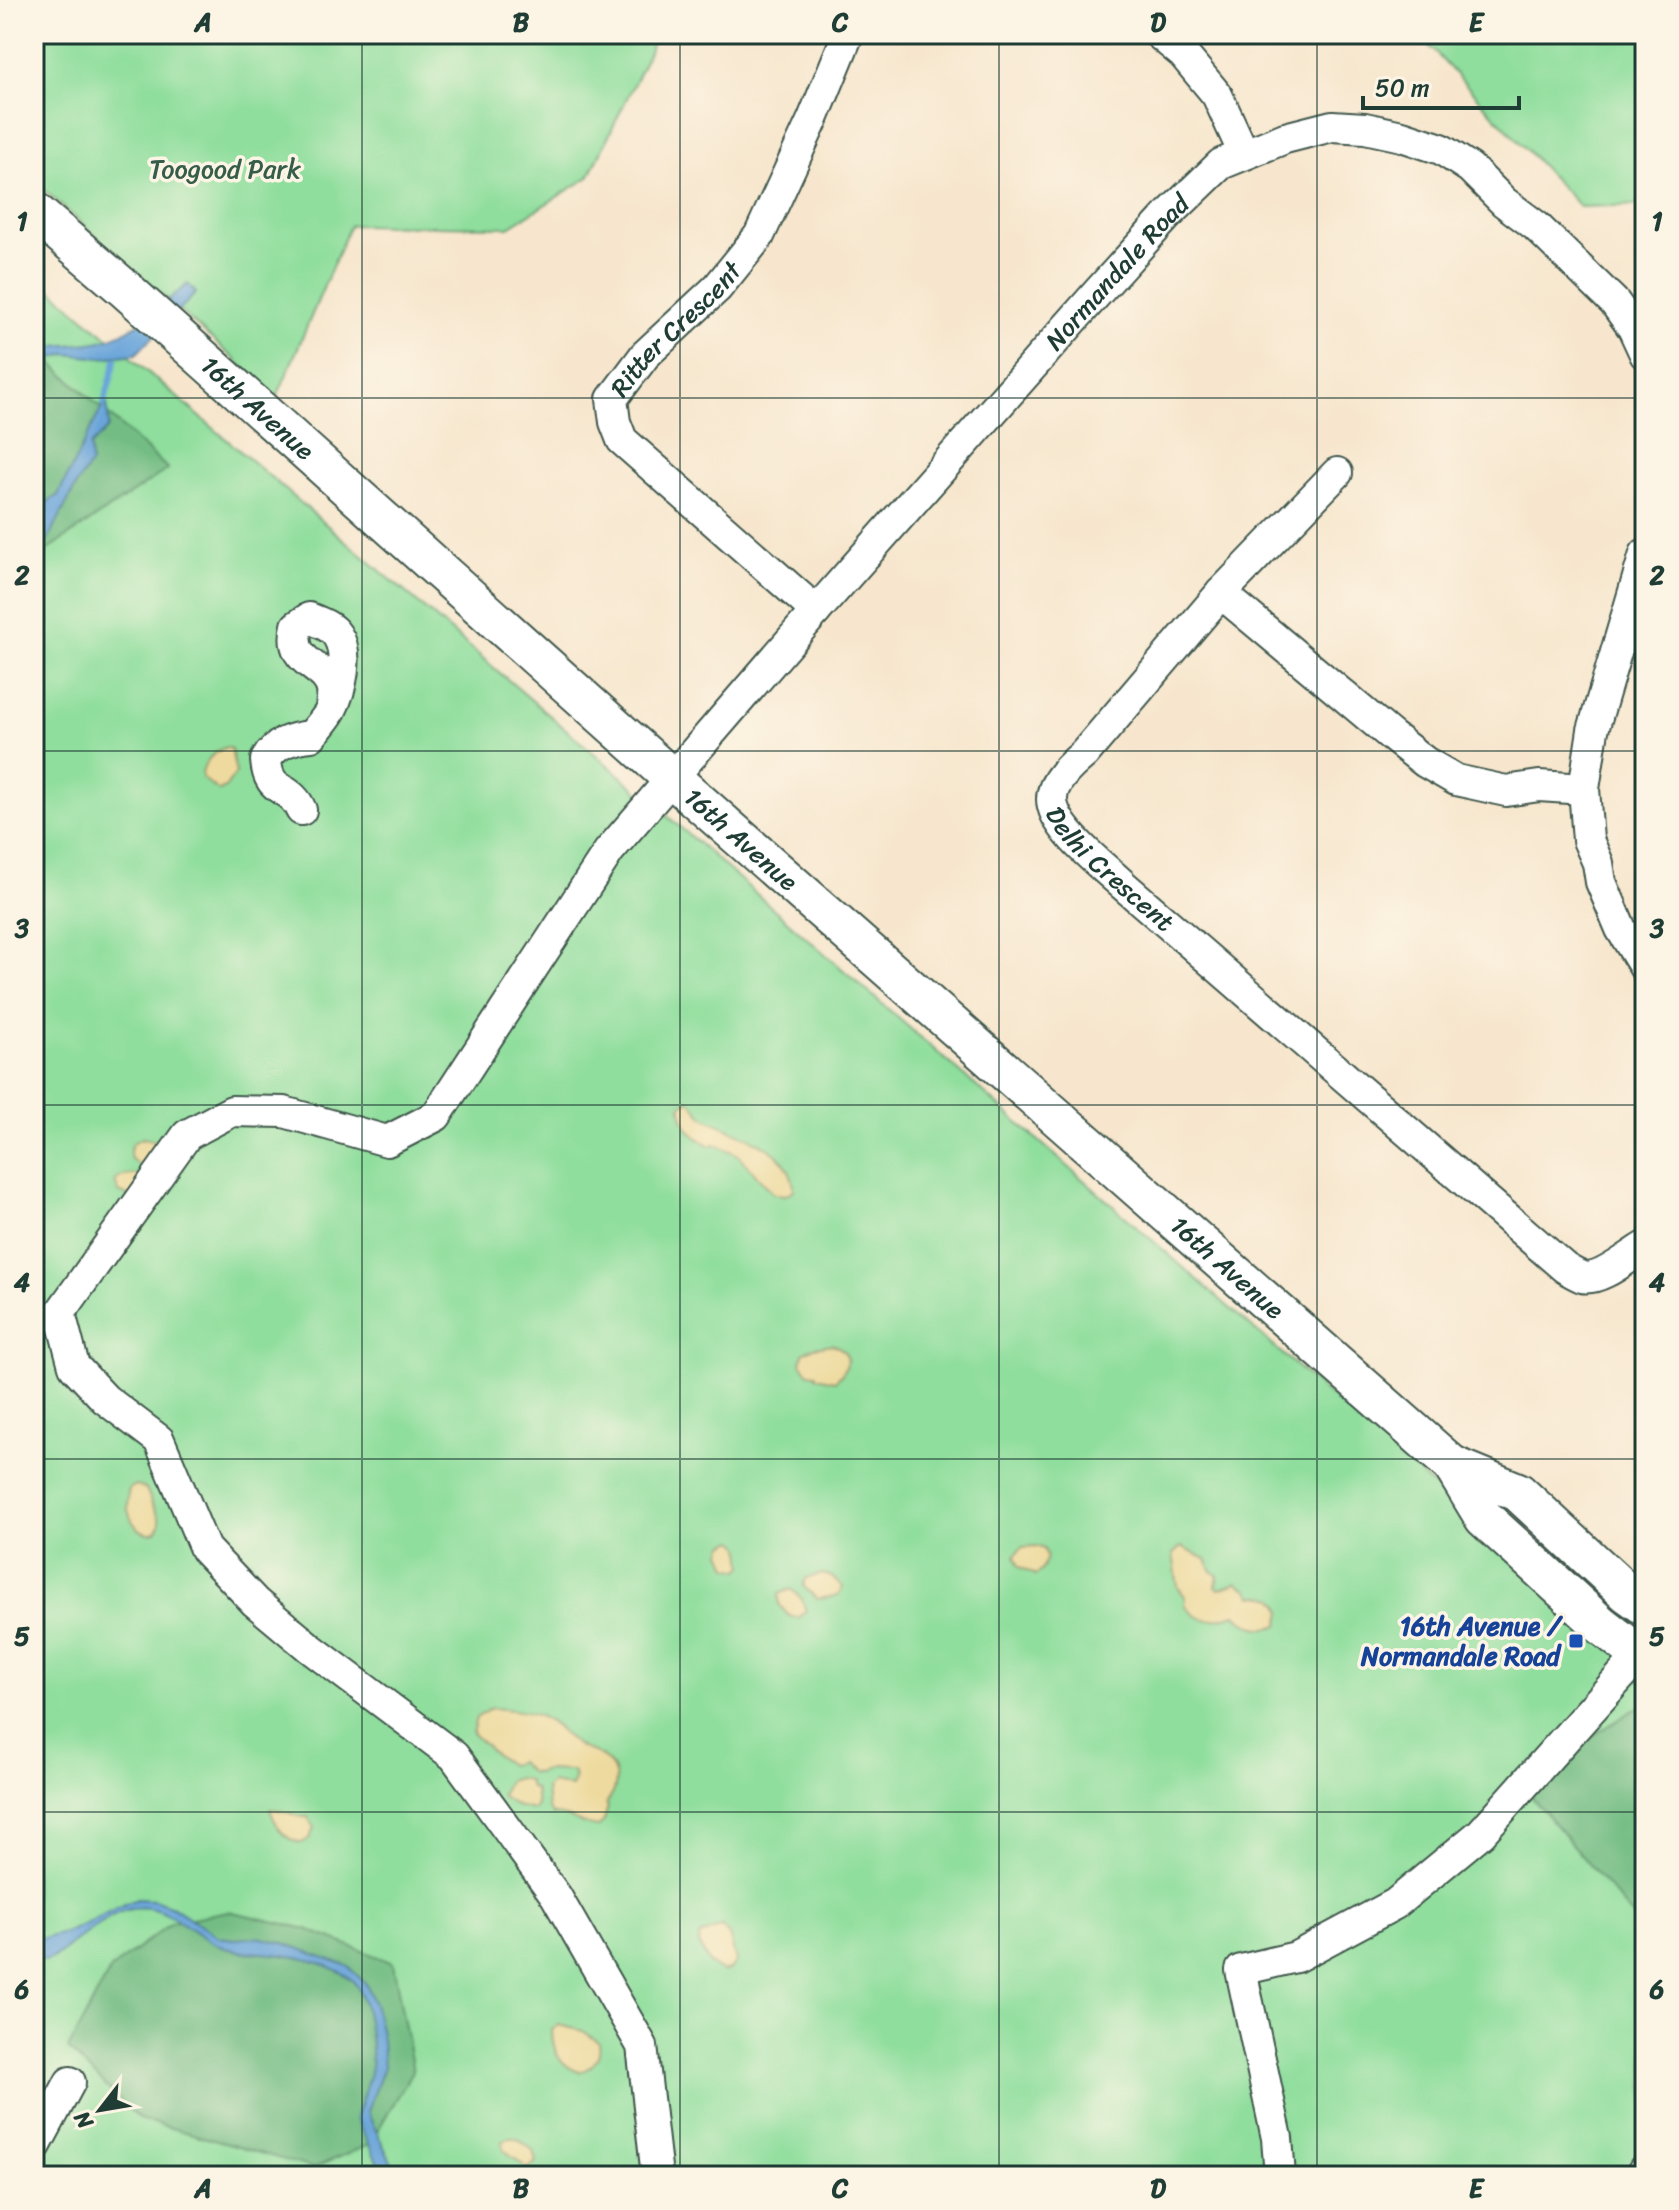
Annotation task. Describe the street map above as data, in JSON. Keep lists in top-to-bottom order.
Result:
{
  "streets": {
    "main road": ["16th Avenue"],
    "street": ["Normandale Road", "Ritter Crescent", "Delhi Crescent"]
  },
  "crossings": [
    ["Normandale Road", "Ritter Crescent"],
    ["Normandale Road", "16th Avenue"]
  ],
  "parks": ["Toogood Park"],
  "places": {
    "transit": ["16th Avenue / Normandale Road"]
  },
  "scale_bar": "50 m",
  "north": "bottom left",
  "grid": {
    "columns": [
      "A",
      "B",
      "C",
      "D",
      "E"
    ],
    "rows": [
      "1",
      "2",
      "3",
      "4",
      "5",
      "6"
    ]
  }
}
